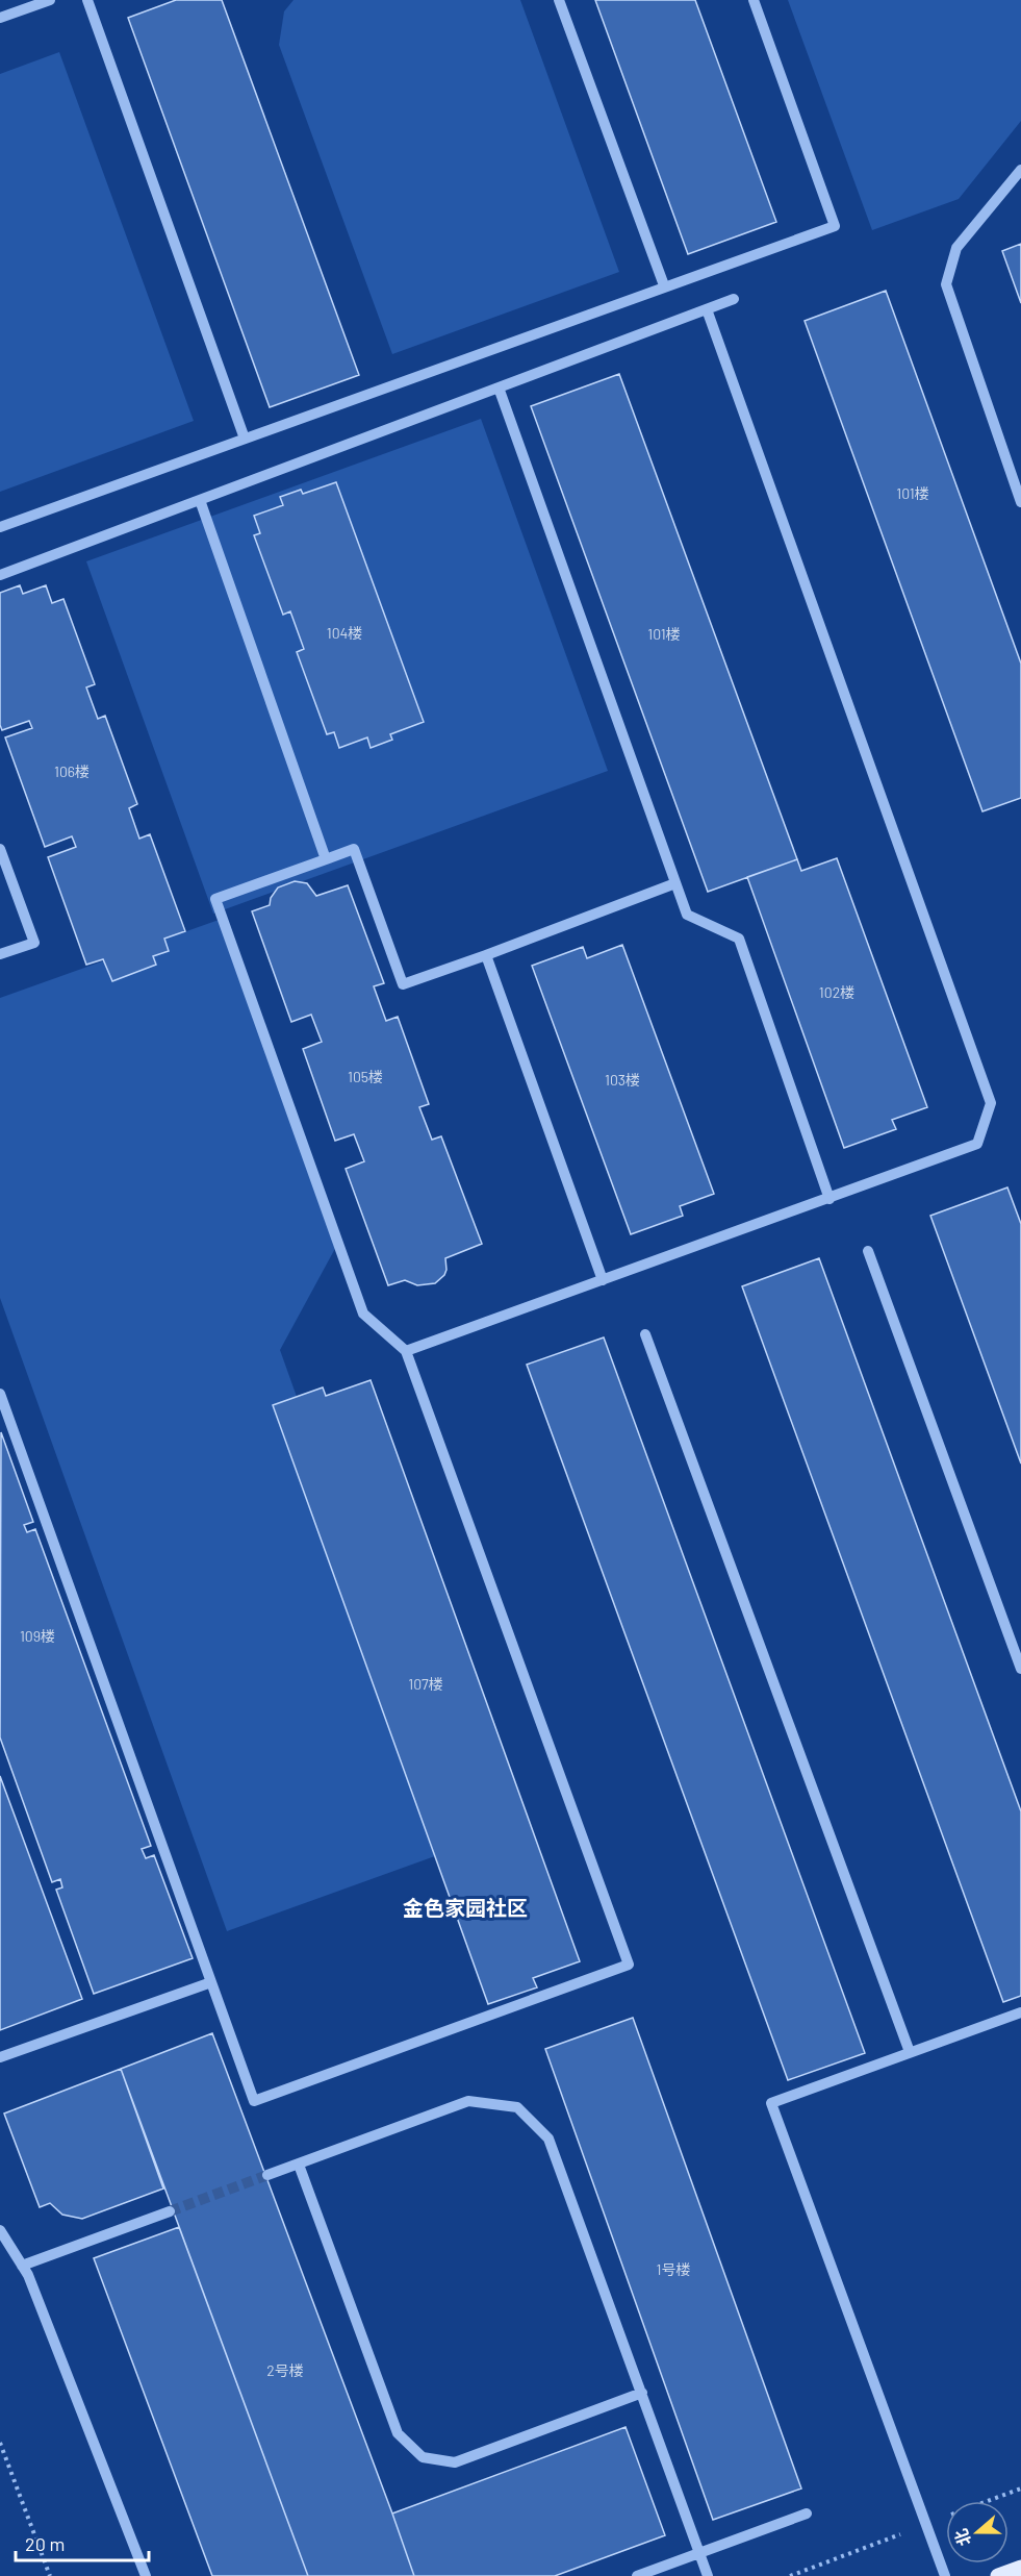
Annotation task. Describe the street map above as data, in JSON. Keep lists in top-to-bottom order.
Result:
{
  "districts": ["金色家园社区"],
  "house_numbers": [
    "101楼",
    "104楼",
    "101楼",
    "106楼",
    "102楼",
    "105楼",
    "103楼",
    "109楼",
    "107楼",
    "1号楼",
    "2号楼"
  ],
  "scale_bar": "20 m",
  "north": "left"
}
